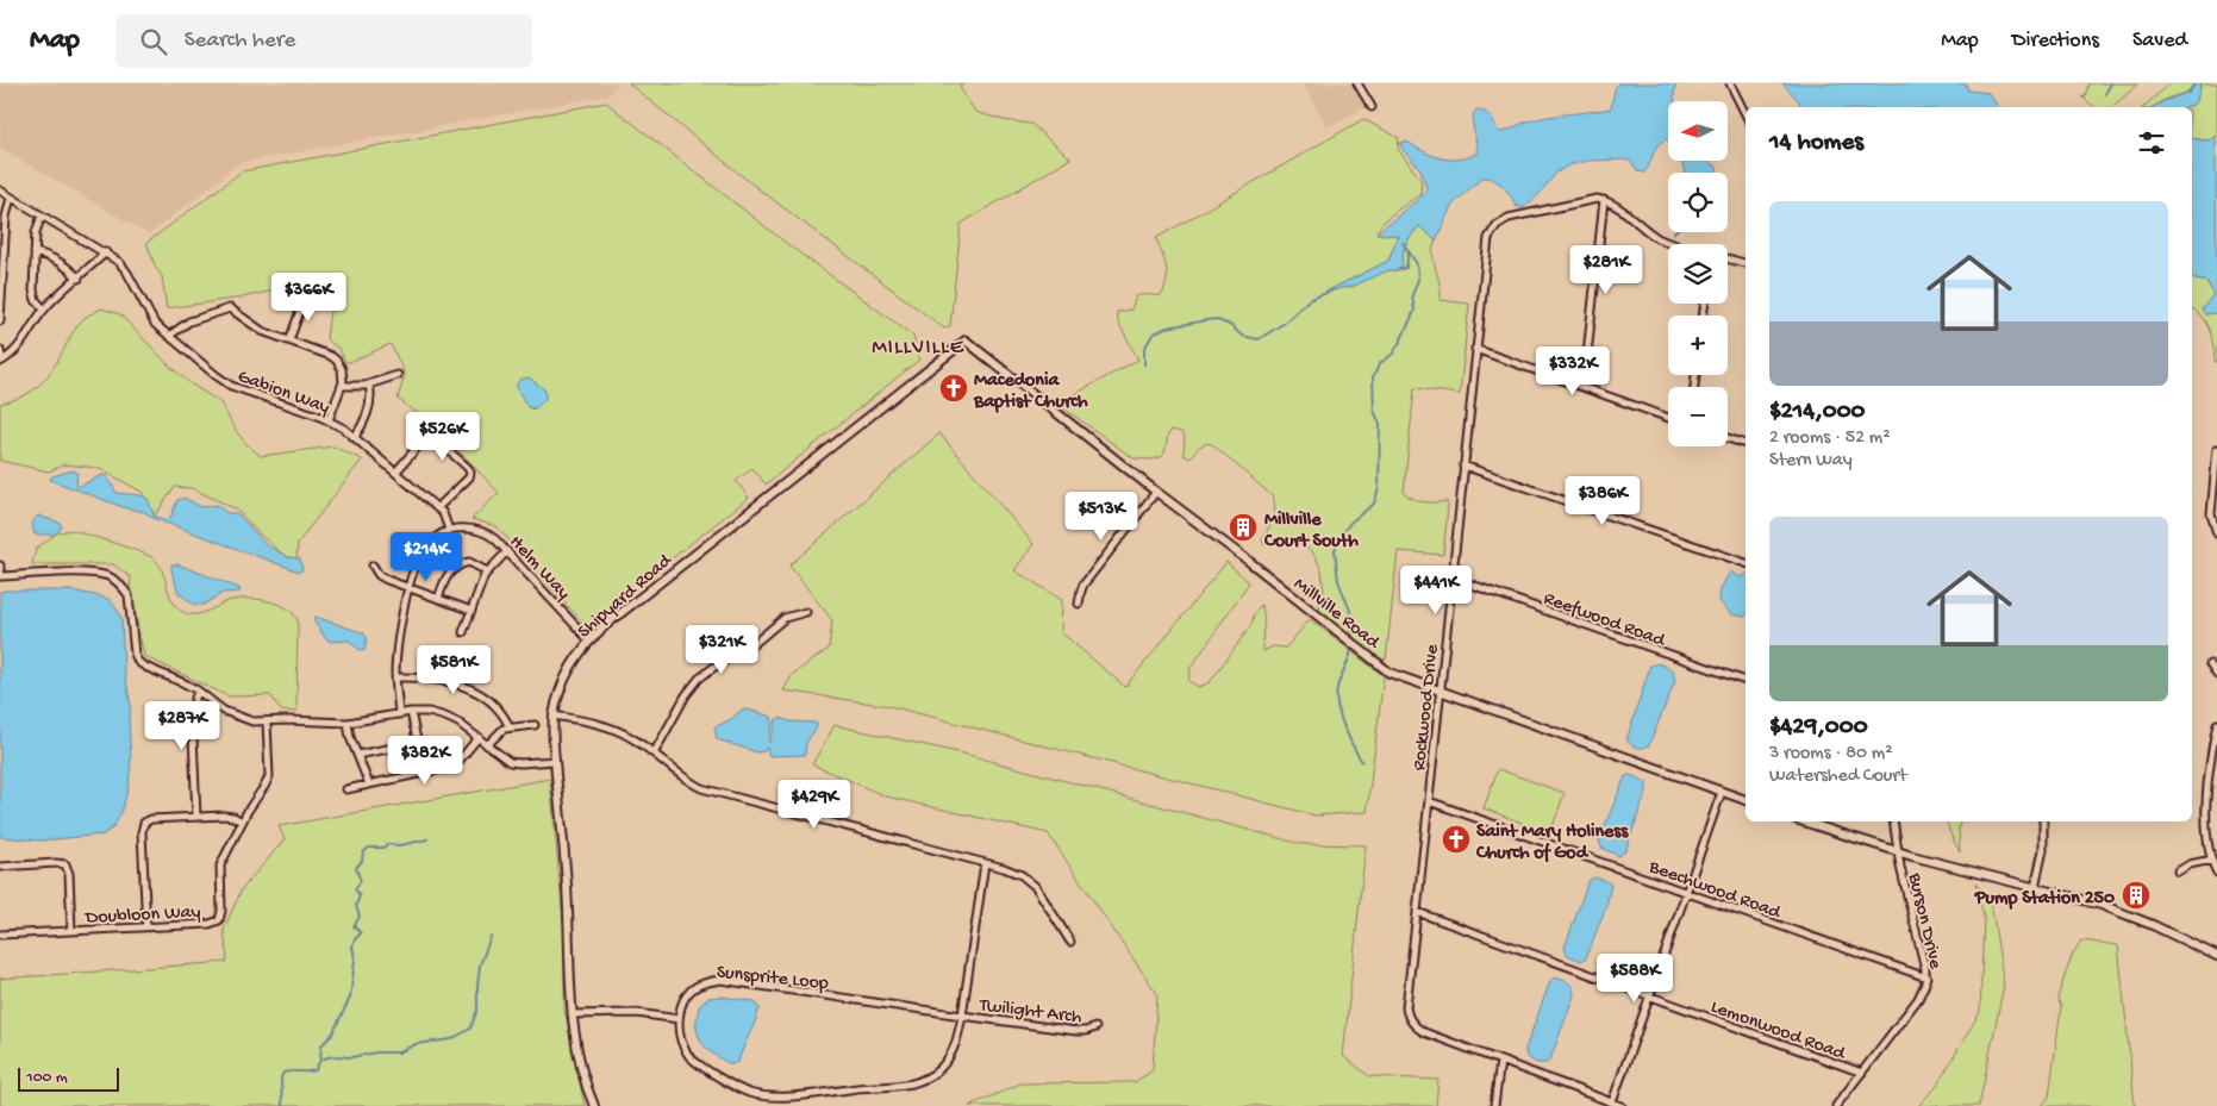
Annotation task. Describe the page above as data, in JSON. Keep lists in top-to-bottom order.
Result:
{
  "streets": {
    "street": [
      "Gabion Way",
      "Helm Way",
      "Shipyard Road",
      "Millville Road",
      "Reefwood Road",
      "Rockwood Drive",
      "Beechwood Road",
      "Doubloon Way",
      "Burson Drive",
      "Sunsprite Loop",
      "Twilight Arch",
      "Lemonwood Road"
    ]
  },
  "crossings": [
    ["Gabion Way", "Helm Way"],
    ["Helm Way", "Shipyard Road"],
    ["Shipyard Road", "Millville Road"],
    ["Millville Road", "Rockwood Drive"],
    ["Reefwood Road", "Rockwood Drive"],
    ["Rockwood Drive", "Beechwood Road"],
    ["Rockwood Drive", "Lemonwood Road"],
    ["Beechwood Road", "Burson Drive"],
    ["Burson Drive", "Lemonwood Road"],
    ["Sunsprite Loop", "Twilight Arch"]
  ],
  "districts": ["MILLVILLE"],
  "places": {
    "church": ["Macedonia Baptist Church", "Saint Mary Holiness Church of God"],
    "building": ["Millville Court South", "Pump Station 250"]
  },
  "scale_bar": "100 m",
  "north": "left",
  "page": {
    "header": "Map",
    "search": "Search here",
    "nav": ["Map", "Directions", "Saved"],
    "map_buttons": ["+", "−"],
    "heading": "14 homes",
    "list": [
      {
        "name": "$214,000",
        "note": "2 rooms · 52 m² · Stern Way"
      },
      {
        "name": "$429,000",
        "note": "3 rooms · 80 m² · Watershed Court"
      }
    ],
    "price": [
      "$281K",
      "$366K",
      "$332K",
      "$526K",
      "$386K",
      "$513K",
      "$214K",
      "$441K",
      "$321K",
      "$581K",
      "$287K",
      "$382K",
      "$429K",
      "$588K"
    ],
    "scale": "100 m"
  }
}
